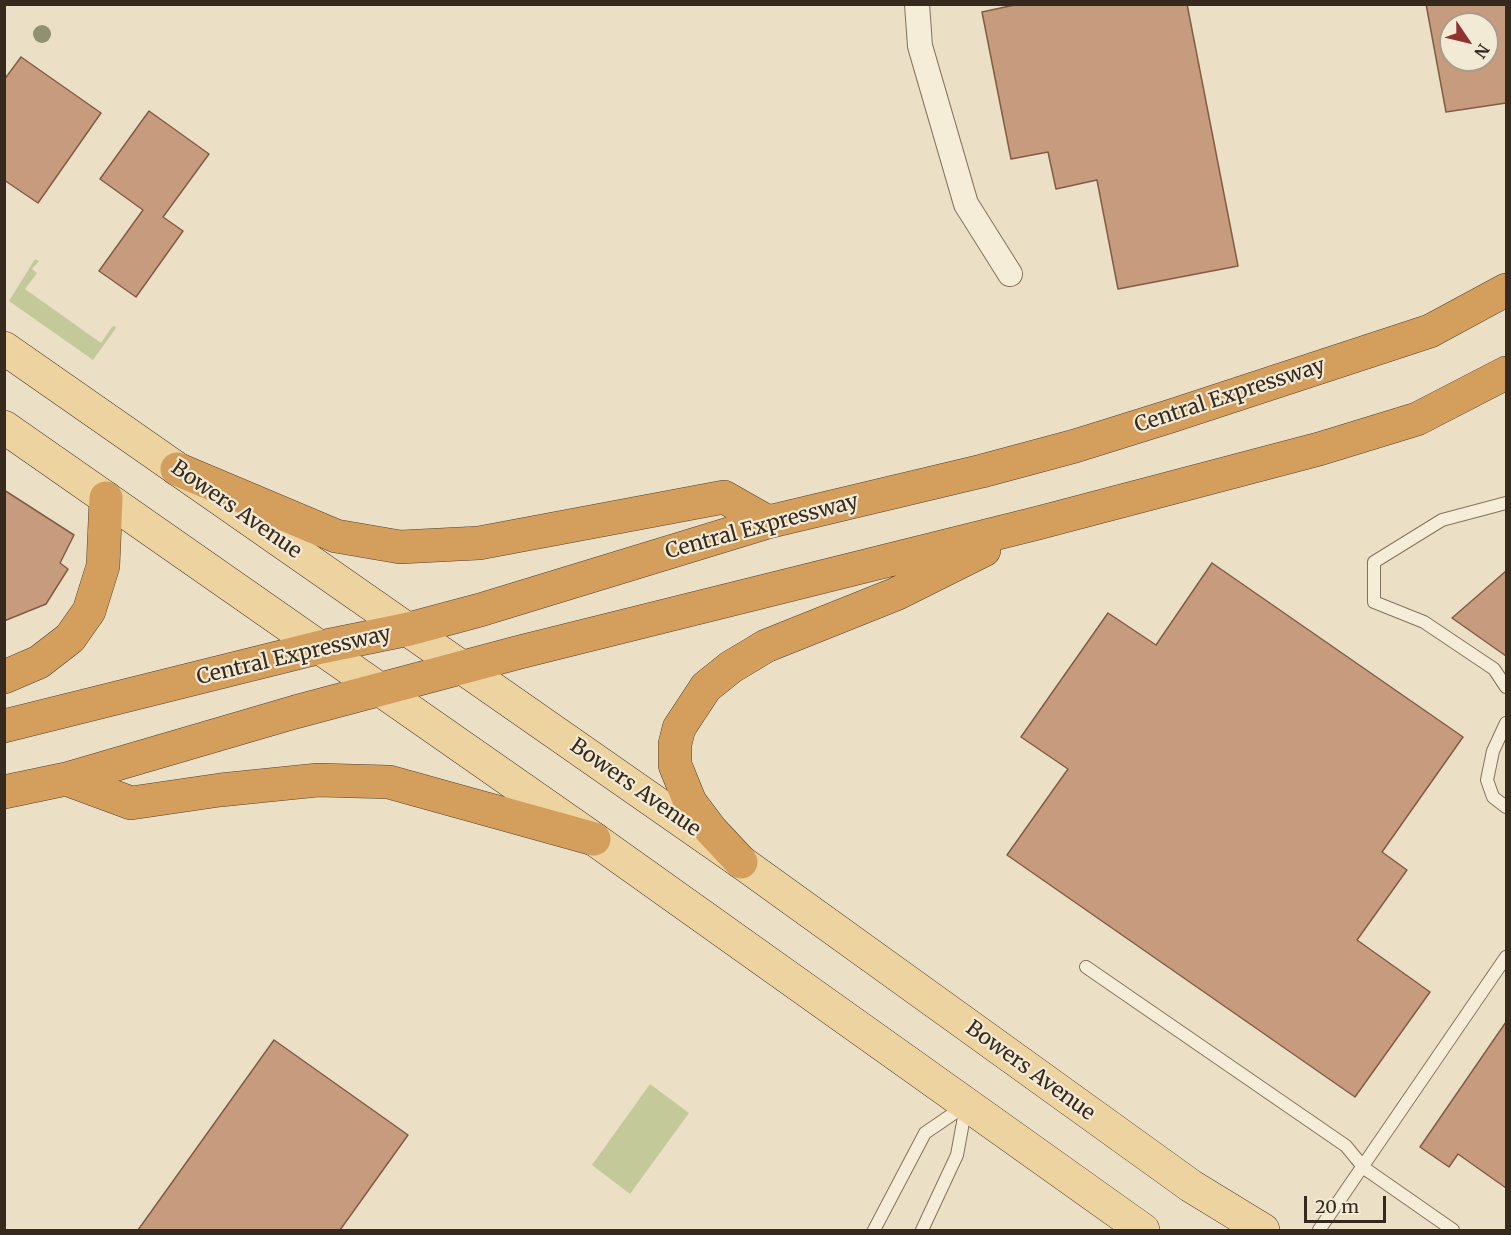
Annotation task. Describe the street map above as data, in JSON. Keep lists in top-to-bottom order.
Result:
{
  "streets": {
    "highway": ["Central Expressway"],
    "main road": ["Bowers Avenue"]
  },
  "crossings": [
    ["Central Expressway", "Bowers Avenue"]
  ],
  "scale_bar": "20 m",
  "north": "bottom right"
}
